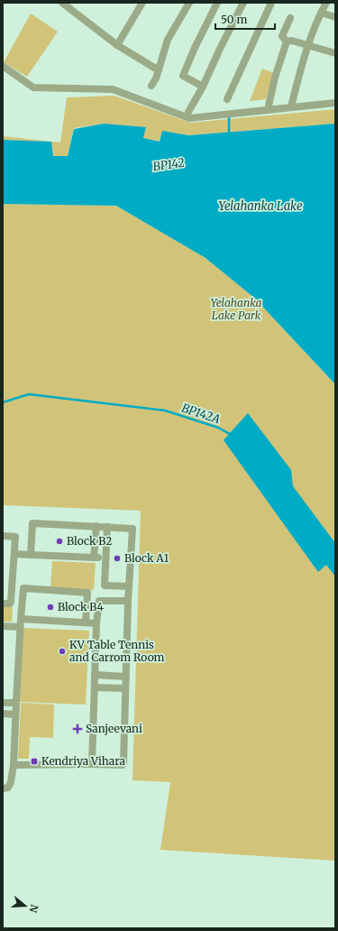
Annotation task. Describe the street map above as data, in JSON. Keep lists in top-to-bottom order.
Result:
{
  "water": ["BP142", "Yelahanka Lake", "BP142A"],
  "parks": ["Yelahanka Lake Park"],
  "places": {
    "other": [
      "Block B2",
      "Block A1",
      "Block B4",
      "KV Table Tennis and Carrom Room"
    ],
    "health": ["Sanjeevani"],
    "transit": ["Kendriya Vihara"]
  },
  "scale_bar": "50 m",
  "north": "right"
}
